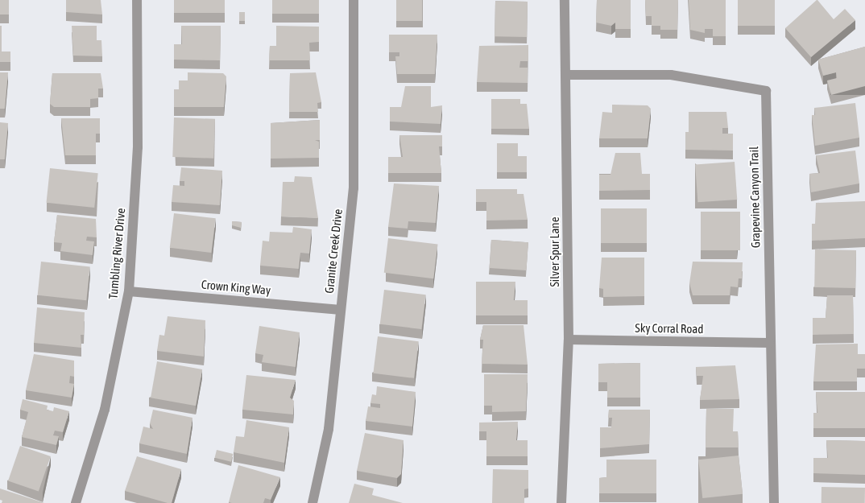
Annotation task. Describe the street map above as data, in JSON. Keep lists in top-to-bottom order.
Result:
{
  "streets": {
    "street": [
      "Grapevine Canyon Trail",
      "Granite Creek Drive",
      "Silver Spur Lane",
      "Tumbling River Drive",
      "Crown King Way",
      "Sky Corral Road"
    ]
  },
  "crossings": [
    ["Grapevine Canyon Trail", "Silver Spur Lane"],
    ["Grapevine Canyon Trail", "Sky Corral Road"],
    ["Granite Creek Drive", "Crown King Way"],
    ["Silver Spur Lane", "Sky Corral Road"],
    ["Tumbling River Drive", "Crown King Way"]
  ]
}
